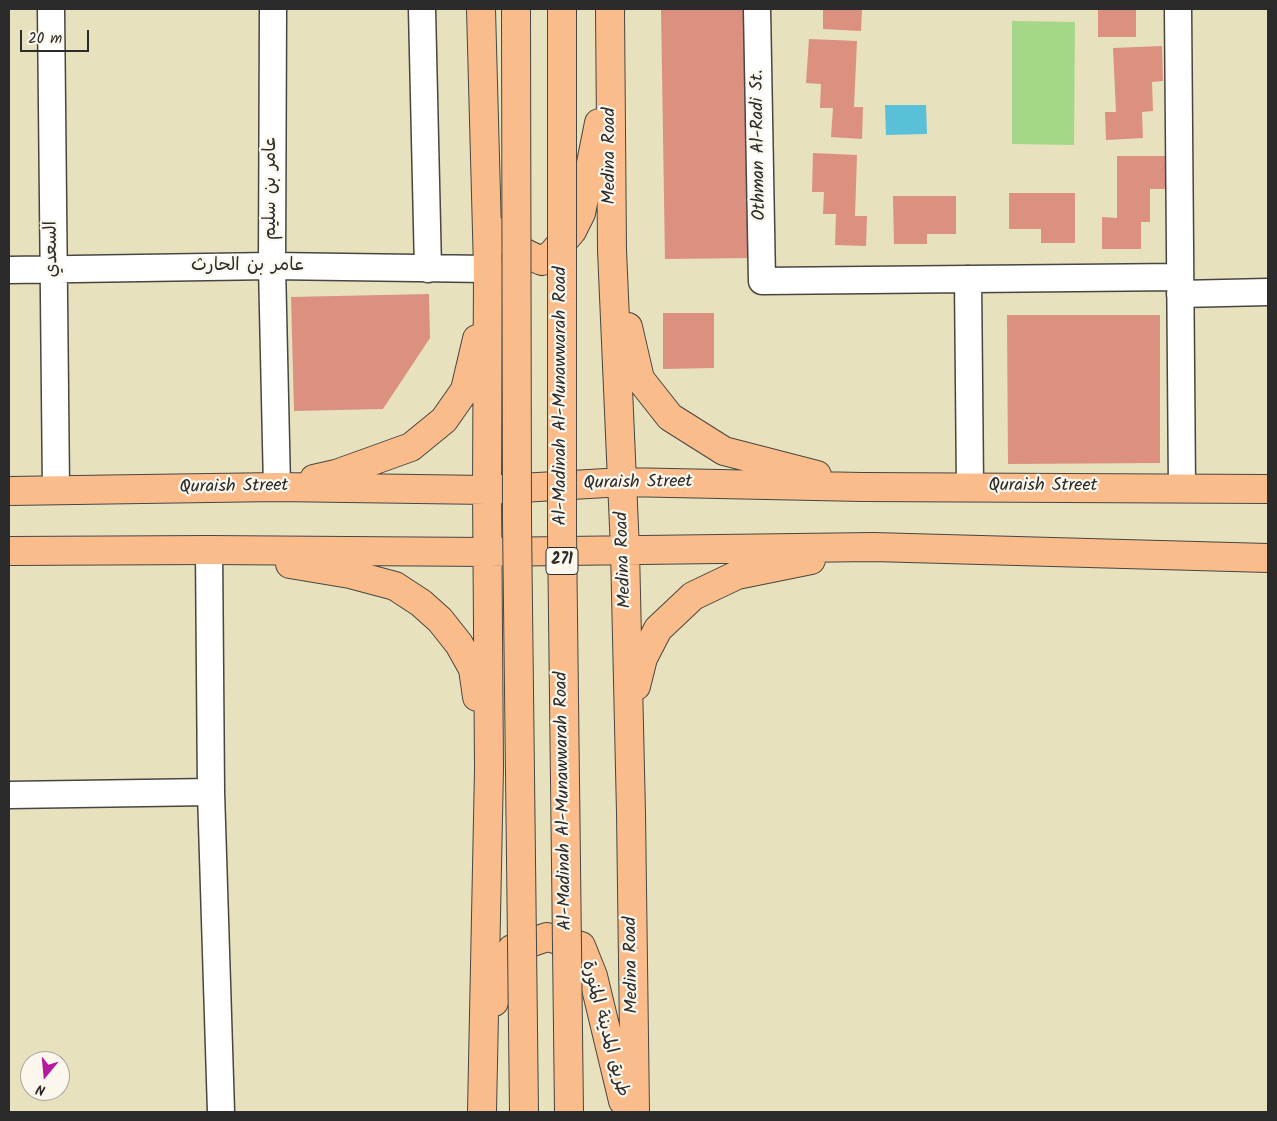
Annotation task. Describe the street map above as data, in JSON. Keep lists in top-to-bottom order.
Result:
{
  "streets": {
    "main road": [
      "Medina Road",
      "Al-Madinah Al-Munawwarah Road",
      "Quraish Street",
      "271",
      "طريق المدينة المنورة"
    ],
    "street": [
      "Othman Al-Radi St.",
      "عامر بن سليم",
      "السعدي",
      "عامر بن الحارث"
    ]
  },
  "crossings": [
    ["Medina Road", "Quraish Street"],
    ["عامر بن سليم", "عامر بن الحارث"],
    ["عامر بن سليم", "Quraish Street"],
    ["السعدي", "عامر بن الحارث"],
    ["السعدي", "Quraish Street"]
  ],
  "scale_bar": "20 m",
  "north": "bottom"
}
